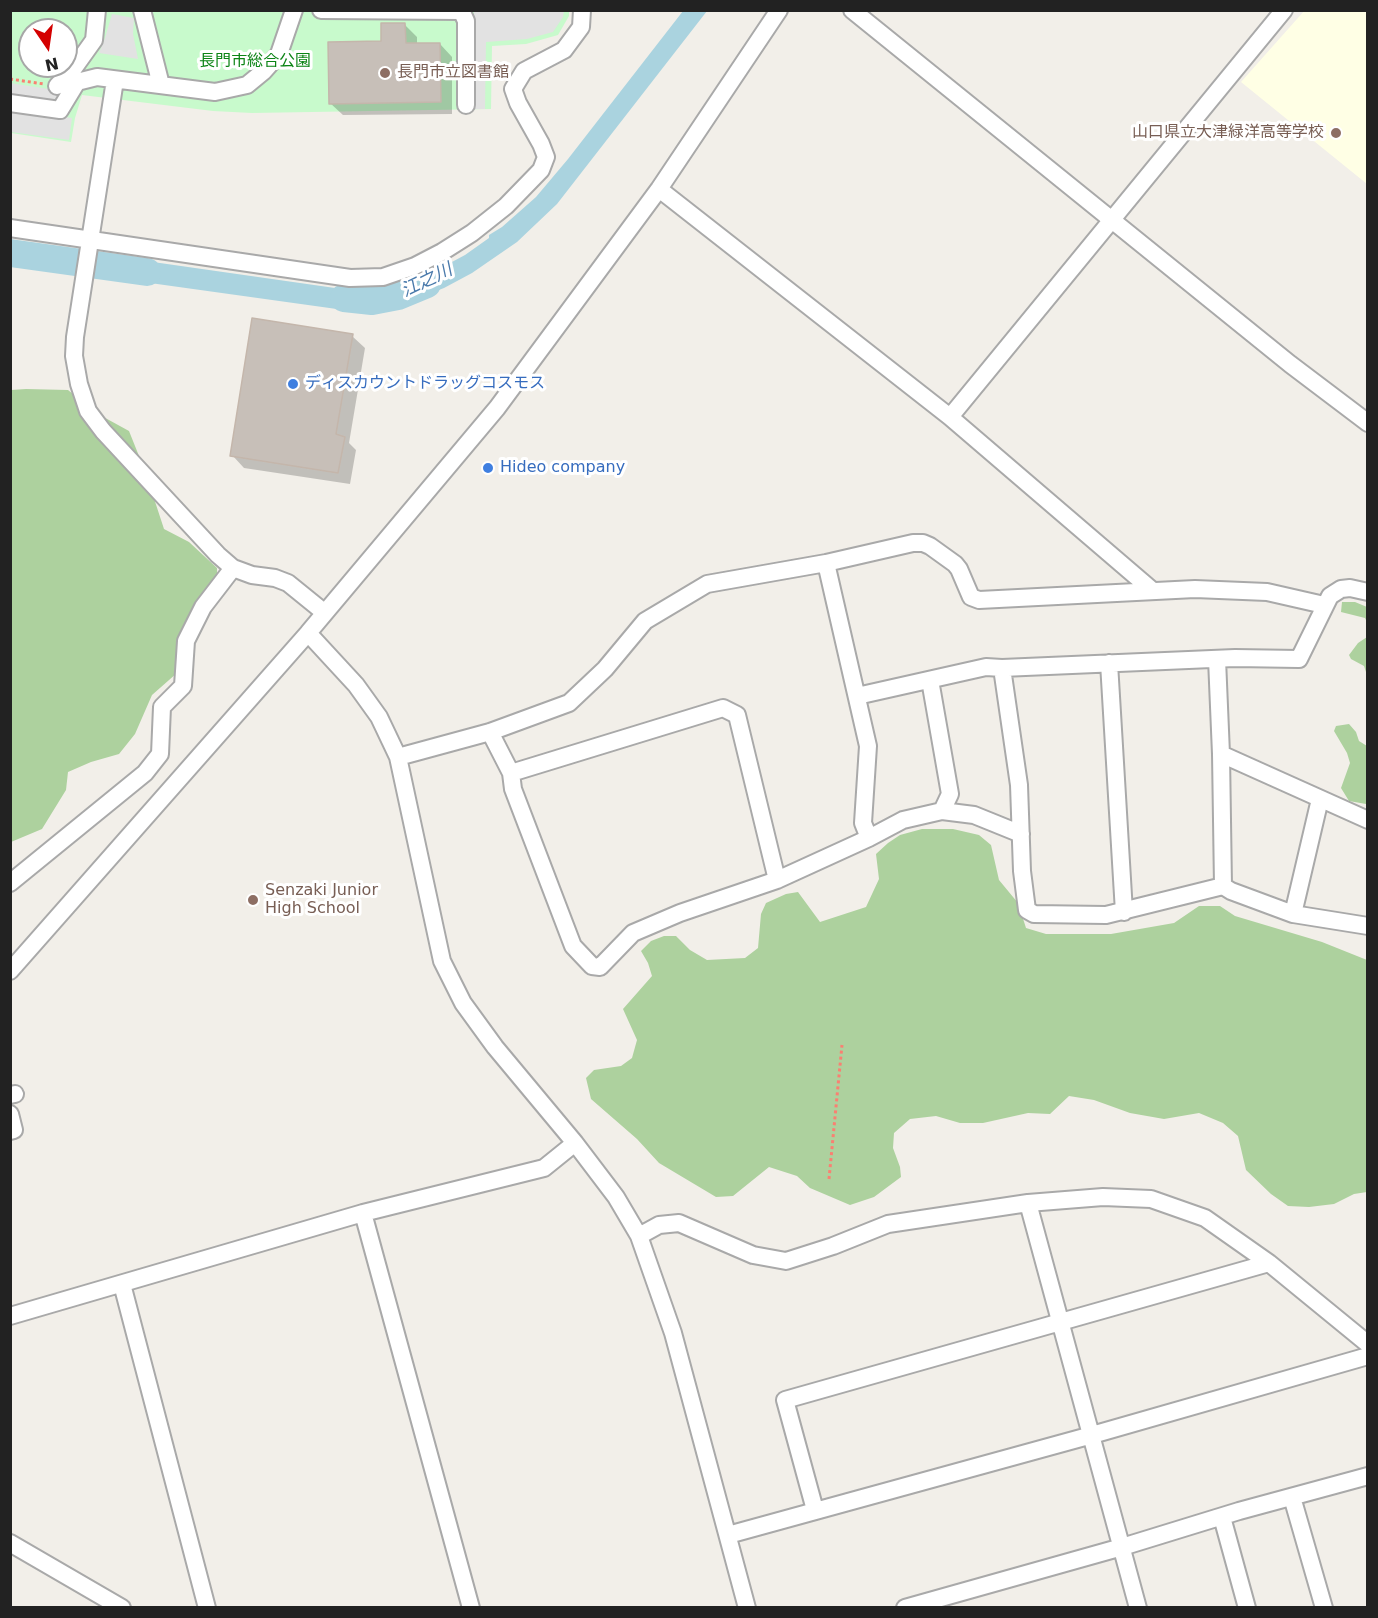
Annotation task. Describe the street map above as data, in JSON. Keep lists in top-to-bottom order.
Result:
{
  "water": ["江之川"],
  "parks": ["長門市総合公園"],
  "places": [
    "長門市立図書館",
    "山口県立大津緑洋高等学校",
    "ディスカウントドラッグコスモス",
    "Hideo company",
    "Senzaki Junior High School"
  ],
  "north": "bottom"
}
